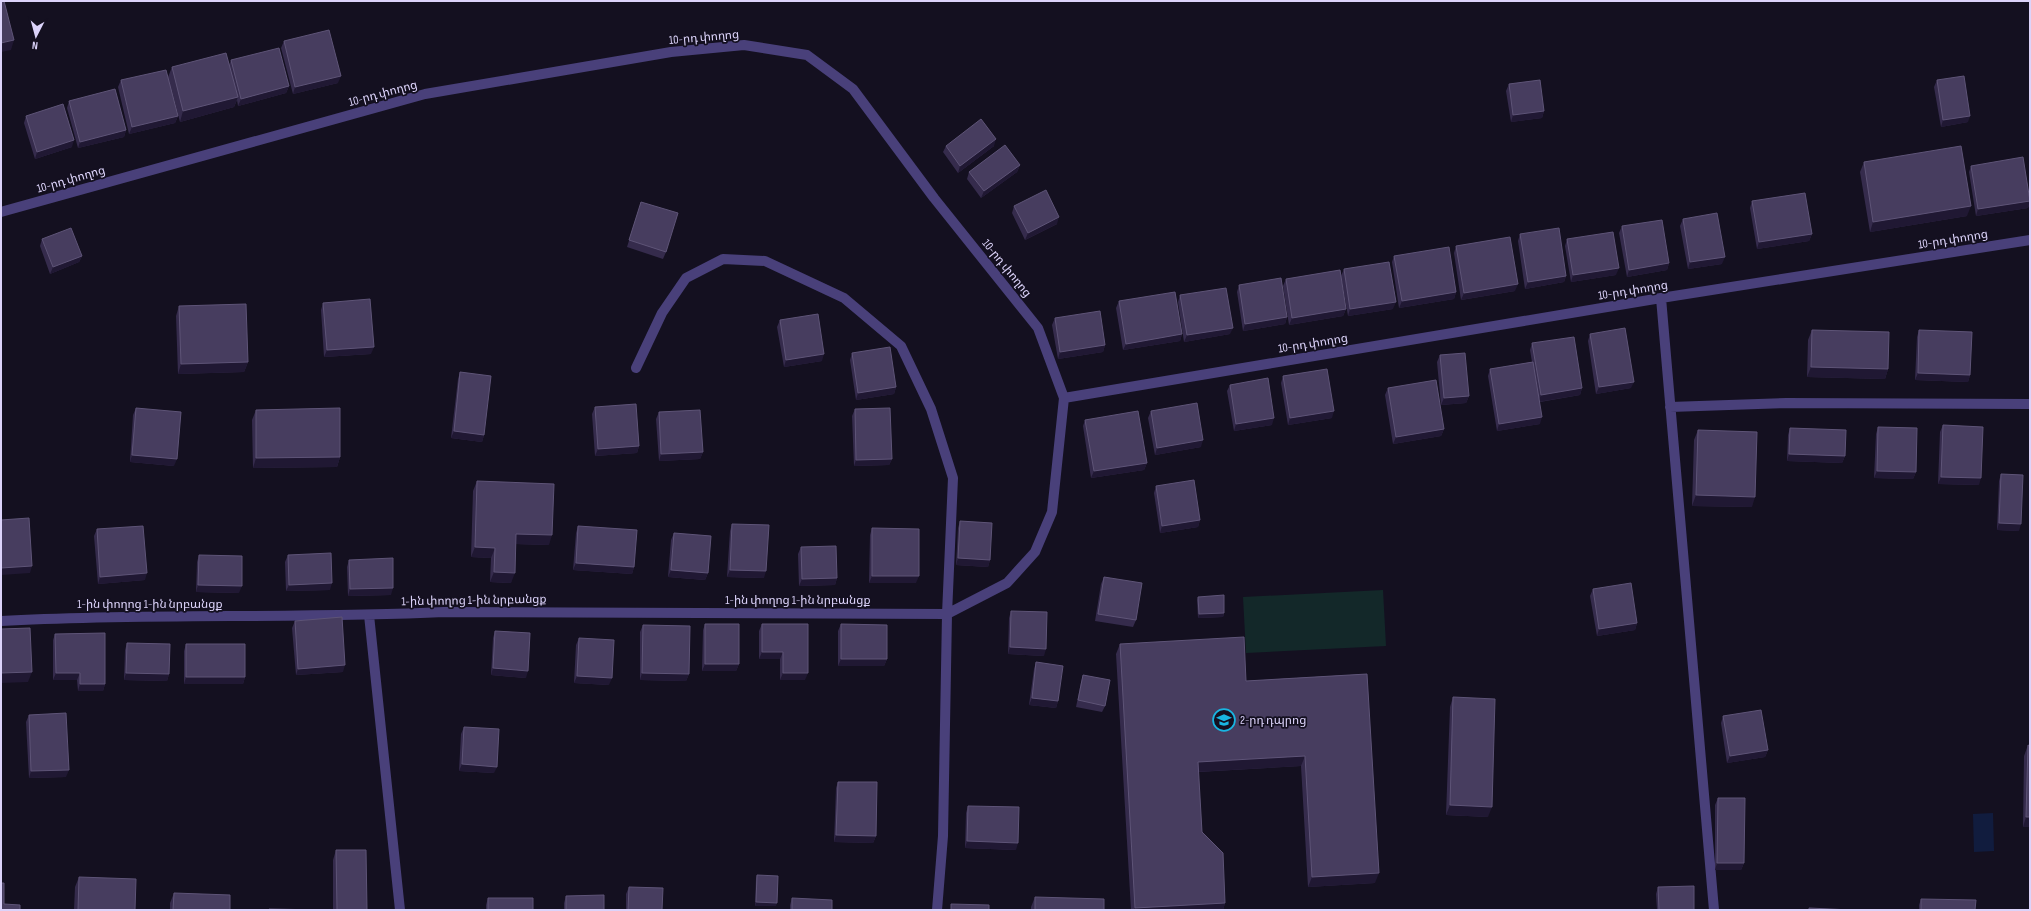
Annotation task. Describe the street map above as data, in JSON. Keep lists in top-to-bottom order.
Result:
{
  "streets": {
    "street": ["10-րդ փողոց", "1-ին փողոց 1-ին նրբանցք"]
  },
  "places": {
    "school or university": ["2-րդ դպրոց"]
  },
  "north": "bottom"
}
